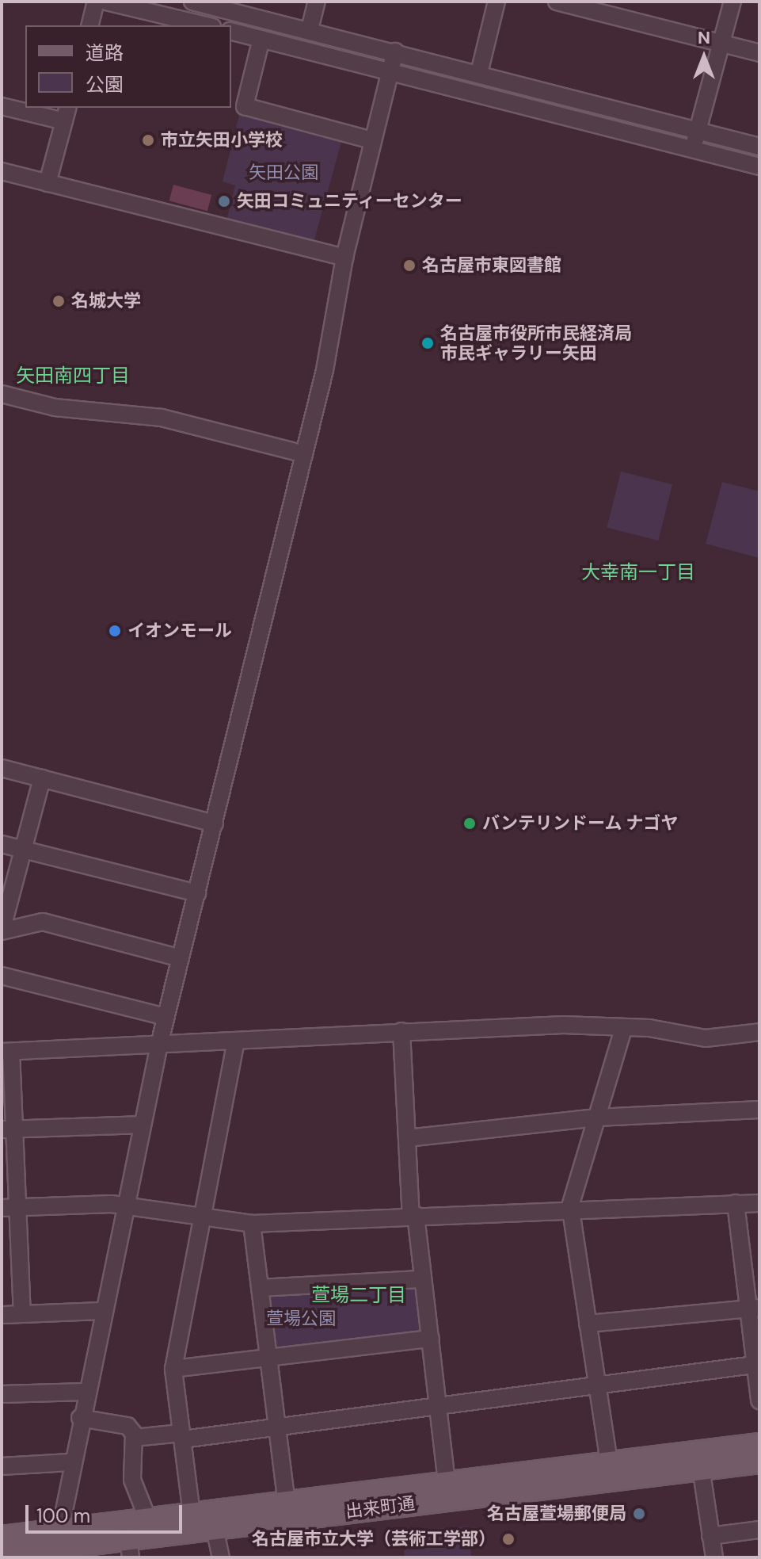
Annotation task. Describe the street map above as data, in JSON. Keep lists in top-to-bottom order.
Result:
{
  "streets": {
    "main road": ["出来町通"]
  },
  "districts": ["矢田南四丁目", "大幸南一丁目", "萱場二丁目"],
  "parks": ["矢田公園", "萱場公園"],
  "places": [
    "市立矢田小学校",
    "矢田コミュニティーセンター",
    "名古屋市東図書館",
    "名城大学",
    "名古屋市役所市民経済局 市民ギャラリー矢田",
    "イオンモール",
    "バンテリンドーム ナゴヤ",
    "名古屋萱場郵便局",
    "名古屋市立大学（芸術工学部）"
  ],
  "legend": ["道路", "公園"],
  "scale_bar": "100 m",
  "north": "top"
}
